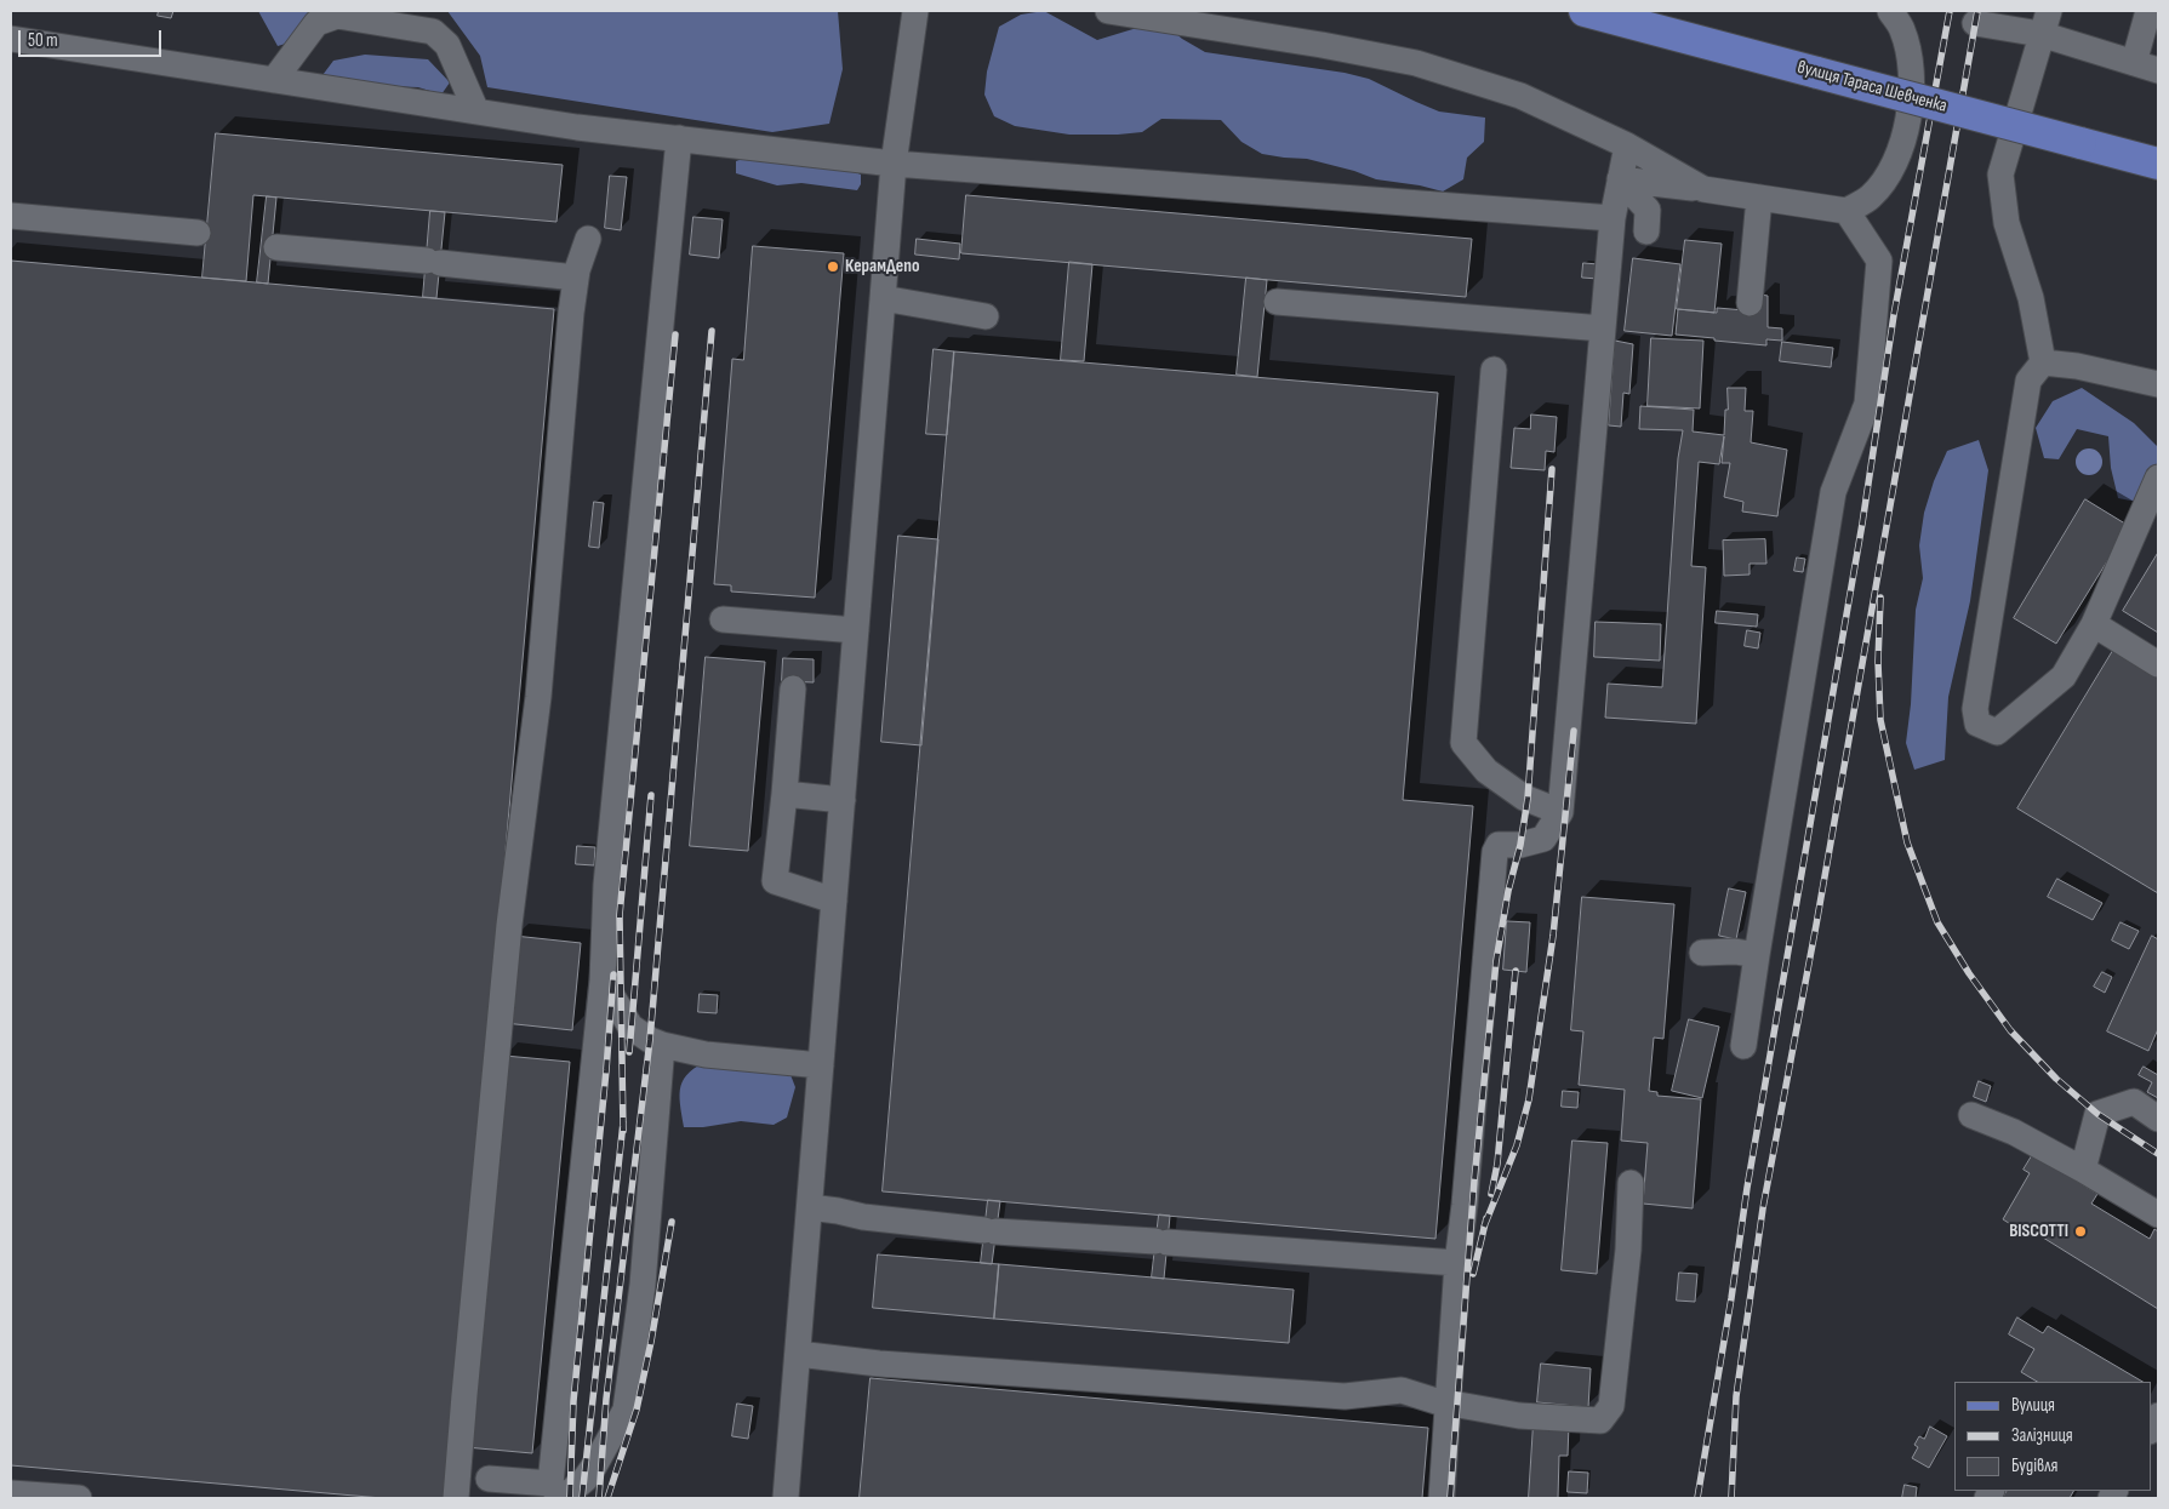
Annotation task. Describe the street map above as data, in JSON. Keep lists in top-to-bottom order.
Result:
{
  "streets": {
    "main road": ["вулиця Тараса Шевченка"]
  },
  "places": ["КерамДепо", "BISCOTTI"],
  "legend": ["Вулиця", "Залізниця", "Будівля"],
  "scale_bar": "50 m"
}
